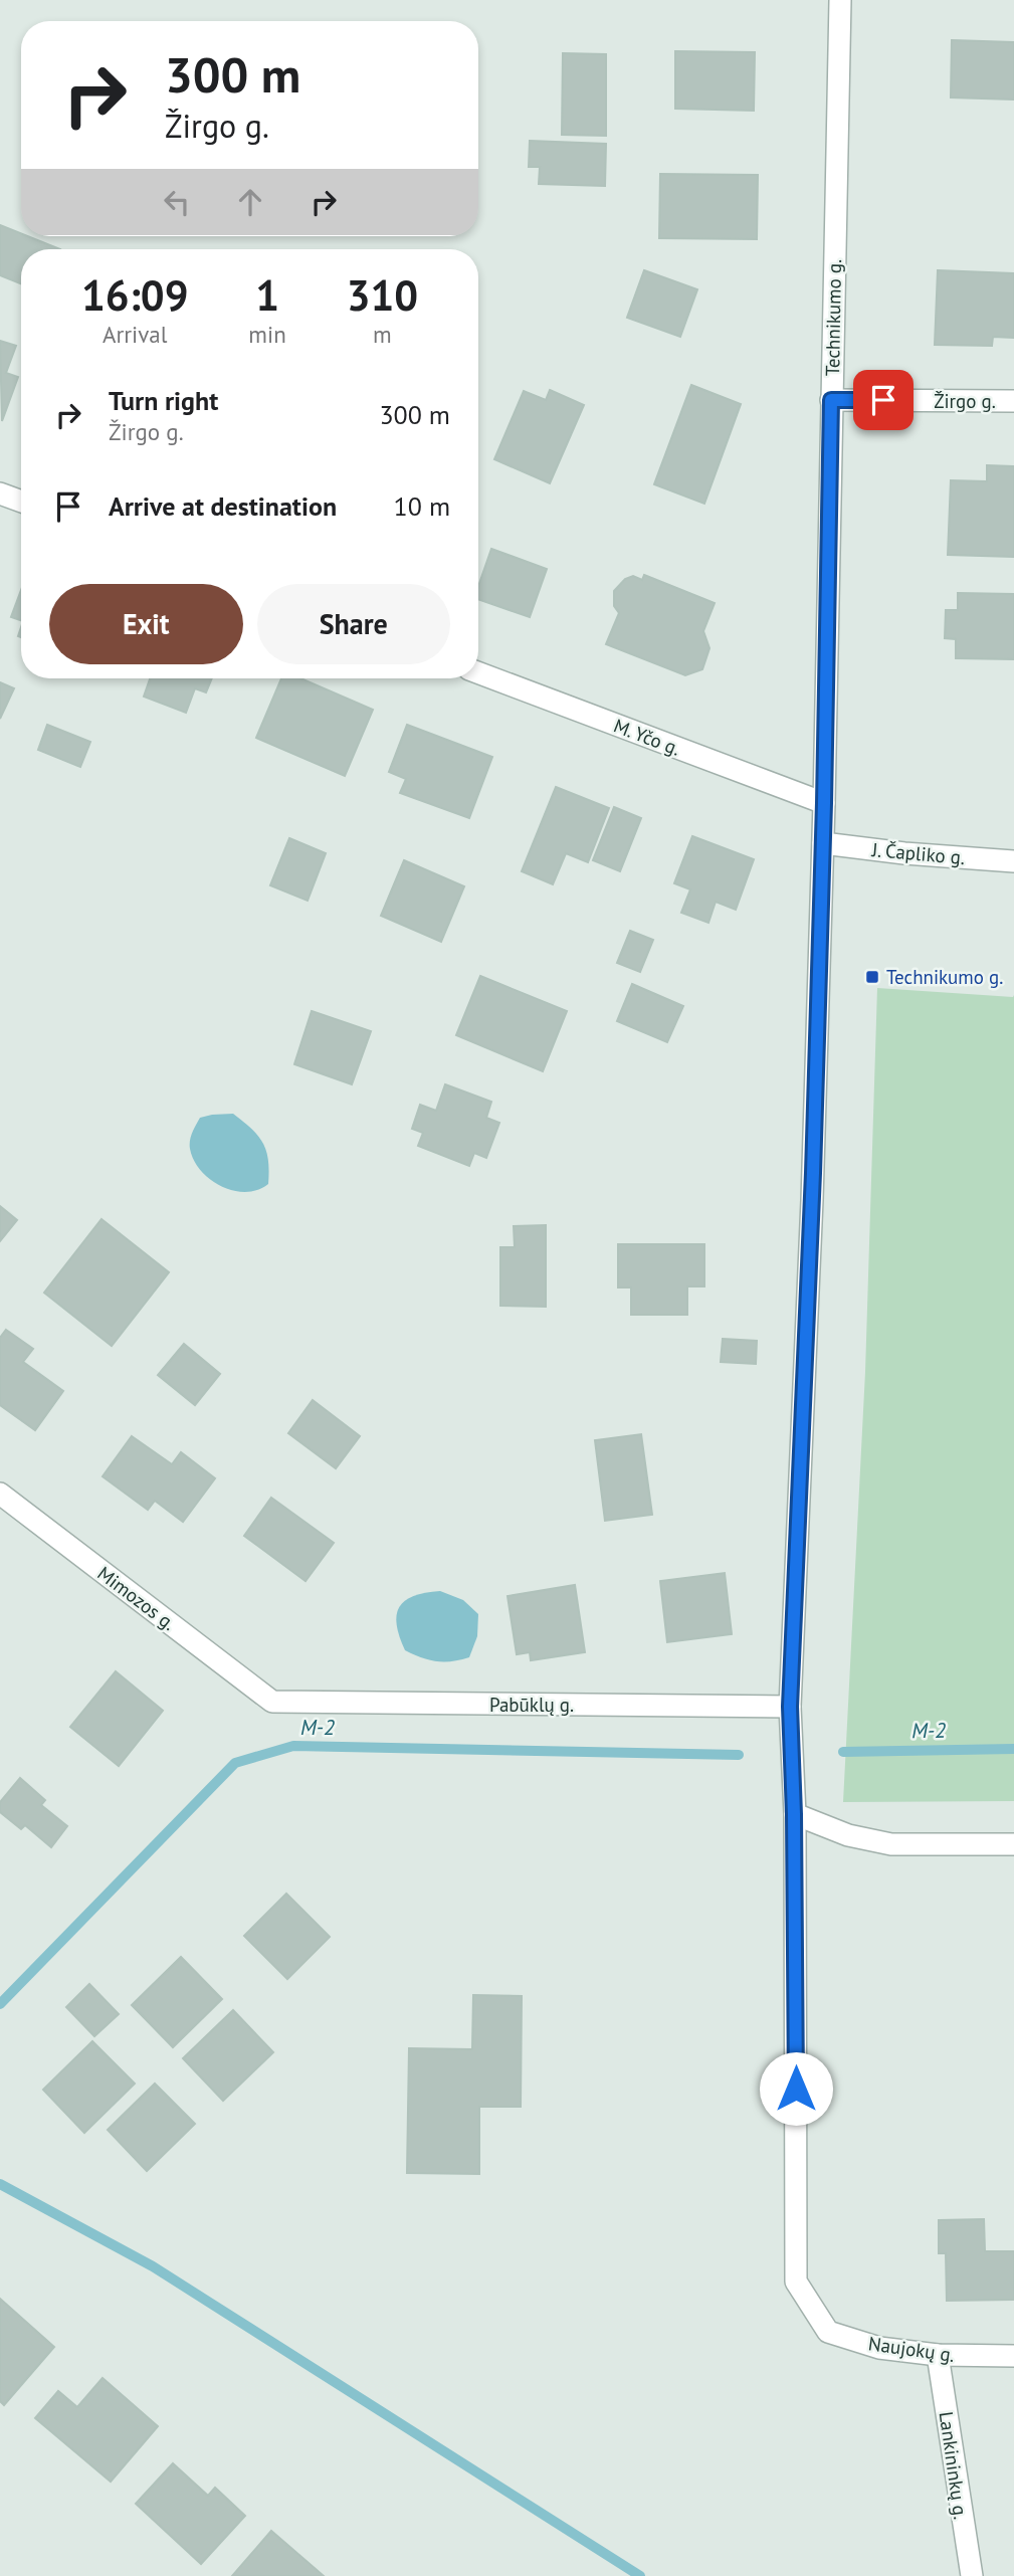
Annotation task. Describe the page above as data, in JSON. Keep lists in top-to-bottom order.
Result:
{
  "streets": {
    "street": [
      "Technikumo g.",
      "Žirgo g.",
      "M. Yčo g.",
      "J. Čapliko g.",
      "Mimozos g.",
      "Pabūklų g.",
      "Naujokų g.",
      "Lankininkų g."
    ]
  },
  "crossings": [
    ["Technikumo g.", "Žirgo g."],
    ["Technikumo g.", "M. Yčo g."],
    ["Technikumo g.", "J. Čapliko g."],
    ["Technikumo g.", "Pabūklų g."],
    ["Technikumo g.", "Naujokų g."],
    ["Mimozos g.", "Pabūklų g."],
    ["Naujokų g.", "Lankininkų g."]
  ],
  "water": ["M-2"],
  "places": {
    "transit": ["Technikumo g."]
  },
  "page": {
    "turn": ["300 m", "Žirgo g."],
    "eta": [
      "16:09",
      "Arrival",
      "1",
      "min",
      "310",
      "m"
    ],
    "list": [
      {
        "name": "Turn right",
        "note": "Žirgo g.",
        "value": "300 m"
      },
      {
        "name": "Arrive at destination",
        "value": "10 m"
      }
    ],
    "buttons": ["Exit", "Share"]
  }
}
